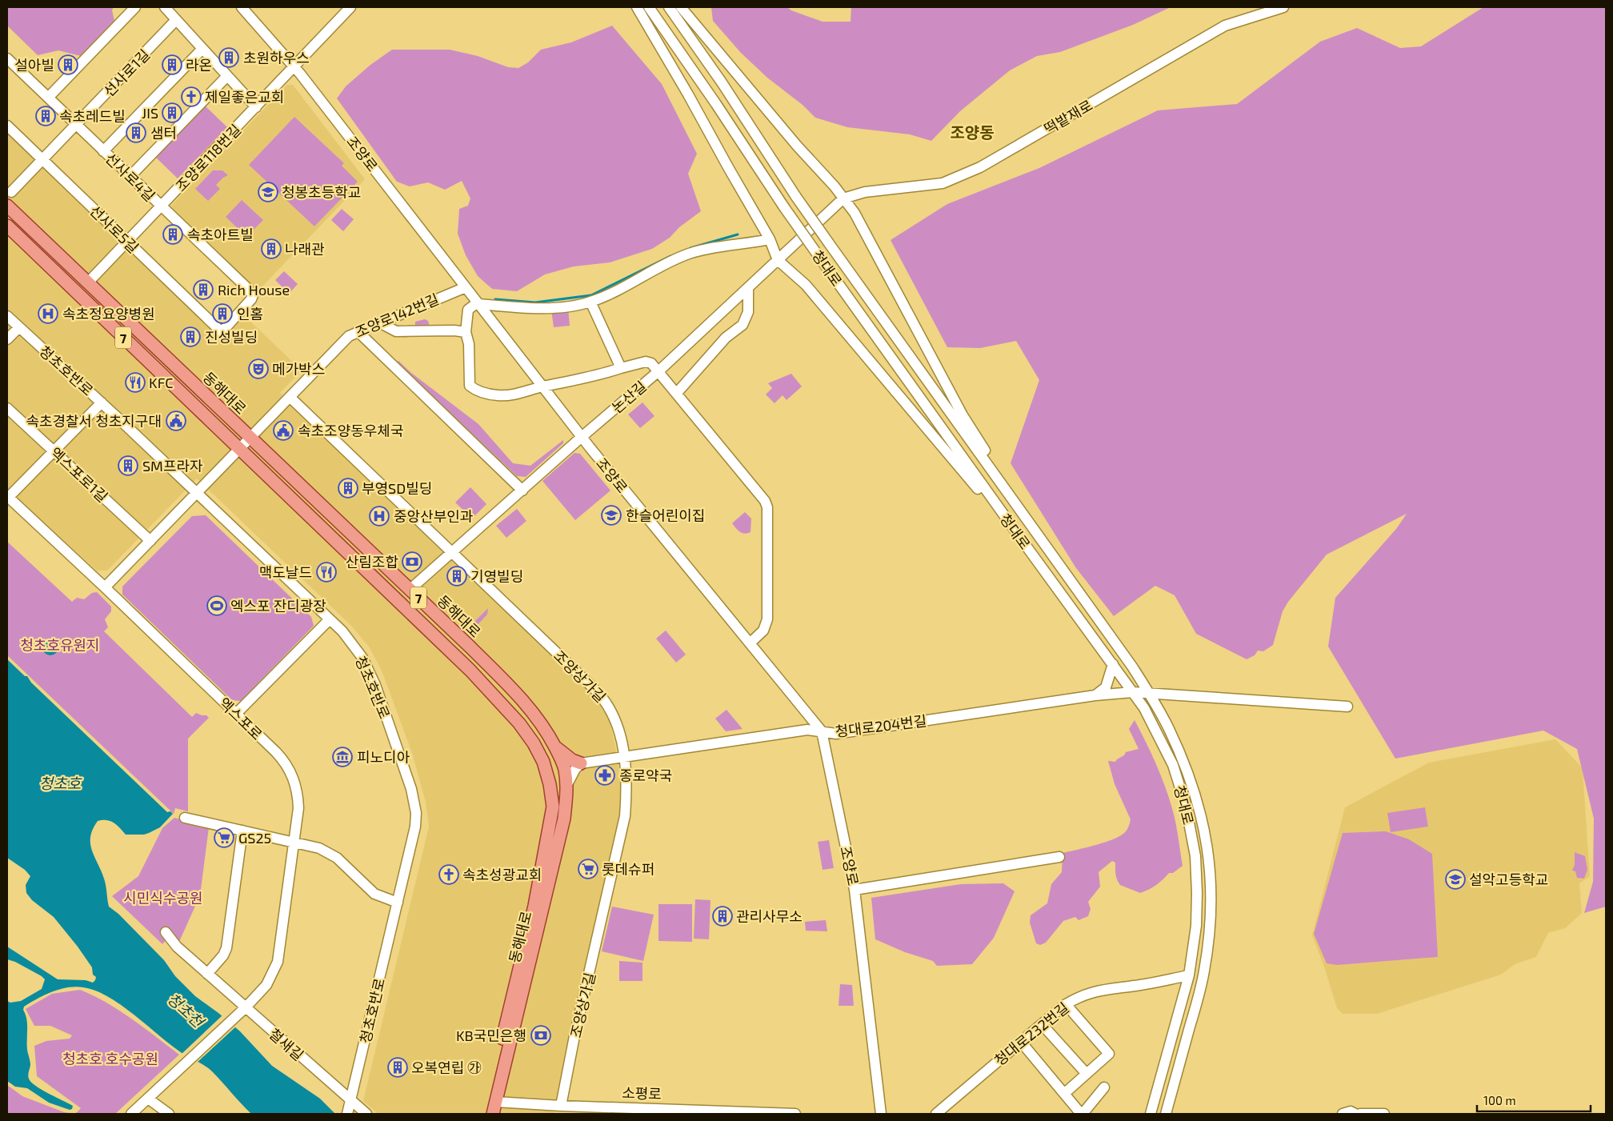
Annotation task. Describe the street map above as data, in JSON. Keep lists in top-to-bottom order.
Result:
{
  "streets": {
    "main road": ["7", "동해대로"],
    "street": [
      "선사로1길",
      "떡밭재로",
      "조양로",
      "조양로118번길",
      "선사로4길",
      "선사로5길",
      "청대로",
      "조양로142번길",
      "청초호반로",
      "논산길",
      "엑스포로1길",
      "조양상가길",
      "엑스포로",
      "청대로204번길",
      "청대로232번길",
      "철새길",
      "소평로"
    ]
  },
  "crossings": [
    ["선사로1길", "선사로4길"],
    ["선사로1길", "선사로5길"],
    ["떡밭재로", "논산길"],
    ["조양로", "조양로118번길"],
    ["조양로", "조양로142번길"],
    ["조양로", "논산길"],
    ["조양로", "청대로204번길"],
    ["조양로118번길", "선사로4길"],
    ["조양로118번길", "선사로5길"],
    ["조양로118번길", "동해대로"],
    ["선사로4길", "선사로5길"],
    ["청대로", "청대로204번길"],
    ["청대로", "청대로232번길"],
    ["조양로142번길", "청초호반로"],
    ["조양로142번길", "동해대로"],
    ["조양로142번길", "엑스포로1길"],
    ["조양로142번길", "조양상가길"],
    ["조양로142번길", "엑스포로"],
    ["청초호반로", "철새길"],
    ["동해대로", "논산길"],
    ["동해대로", "소평로"],
    ["논산길", "조양상가길"],
    ["조양상가길", "청대로204번길"],
    ["조양상가길", "소평로"],
    ["엑스포로", "철새길"]
  ],
  "districts": ["조양동"],
  "water": ["청초호", "청초천"],
  "parks": ["청초호유원지", "시민식수공원", "청초호 호수공원"],
  "places": {
    "building": [
      "초원하우스",
      "설아빌",
      "라온",
      "JIS",
      "속초레드빌",
      "샘터",
      "속초아트빌",
      "나래관",
      "Rich House",
      "인홈",
      "진성빌딩",
      "SM프라자",
      "부영SD빌딩",
      "기영빌딩",
      "관리사무소",
      "오복연립 ㉮"
    ],
    "church": ["제일좋은교회", "속초성광교회"],
    "school or university": ["청봉초등학교", "한슬어린이집", "설악고등학교"],
    "hospital": ["속초정요양병원", "중앙산부인과"],
    "theatre": ["메가박스"],
    "restaurant": ["KFC", "맥도날드"],
    "public building": ["속초경찰서 청초지구대", "속초조양동우체국"],
    "bank": ["산림조합", "KB국민은행"],
    "sports": ["엑스포 잔디광장"],
    "museum": ["피노디아"],
    "pharmacy": ["종로약국"],
    "supermarket": ["GS25", "롯데슈퍼"]
  },
  "scale_bar": "100 m"
}
